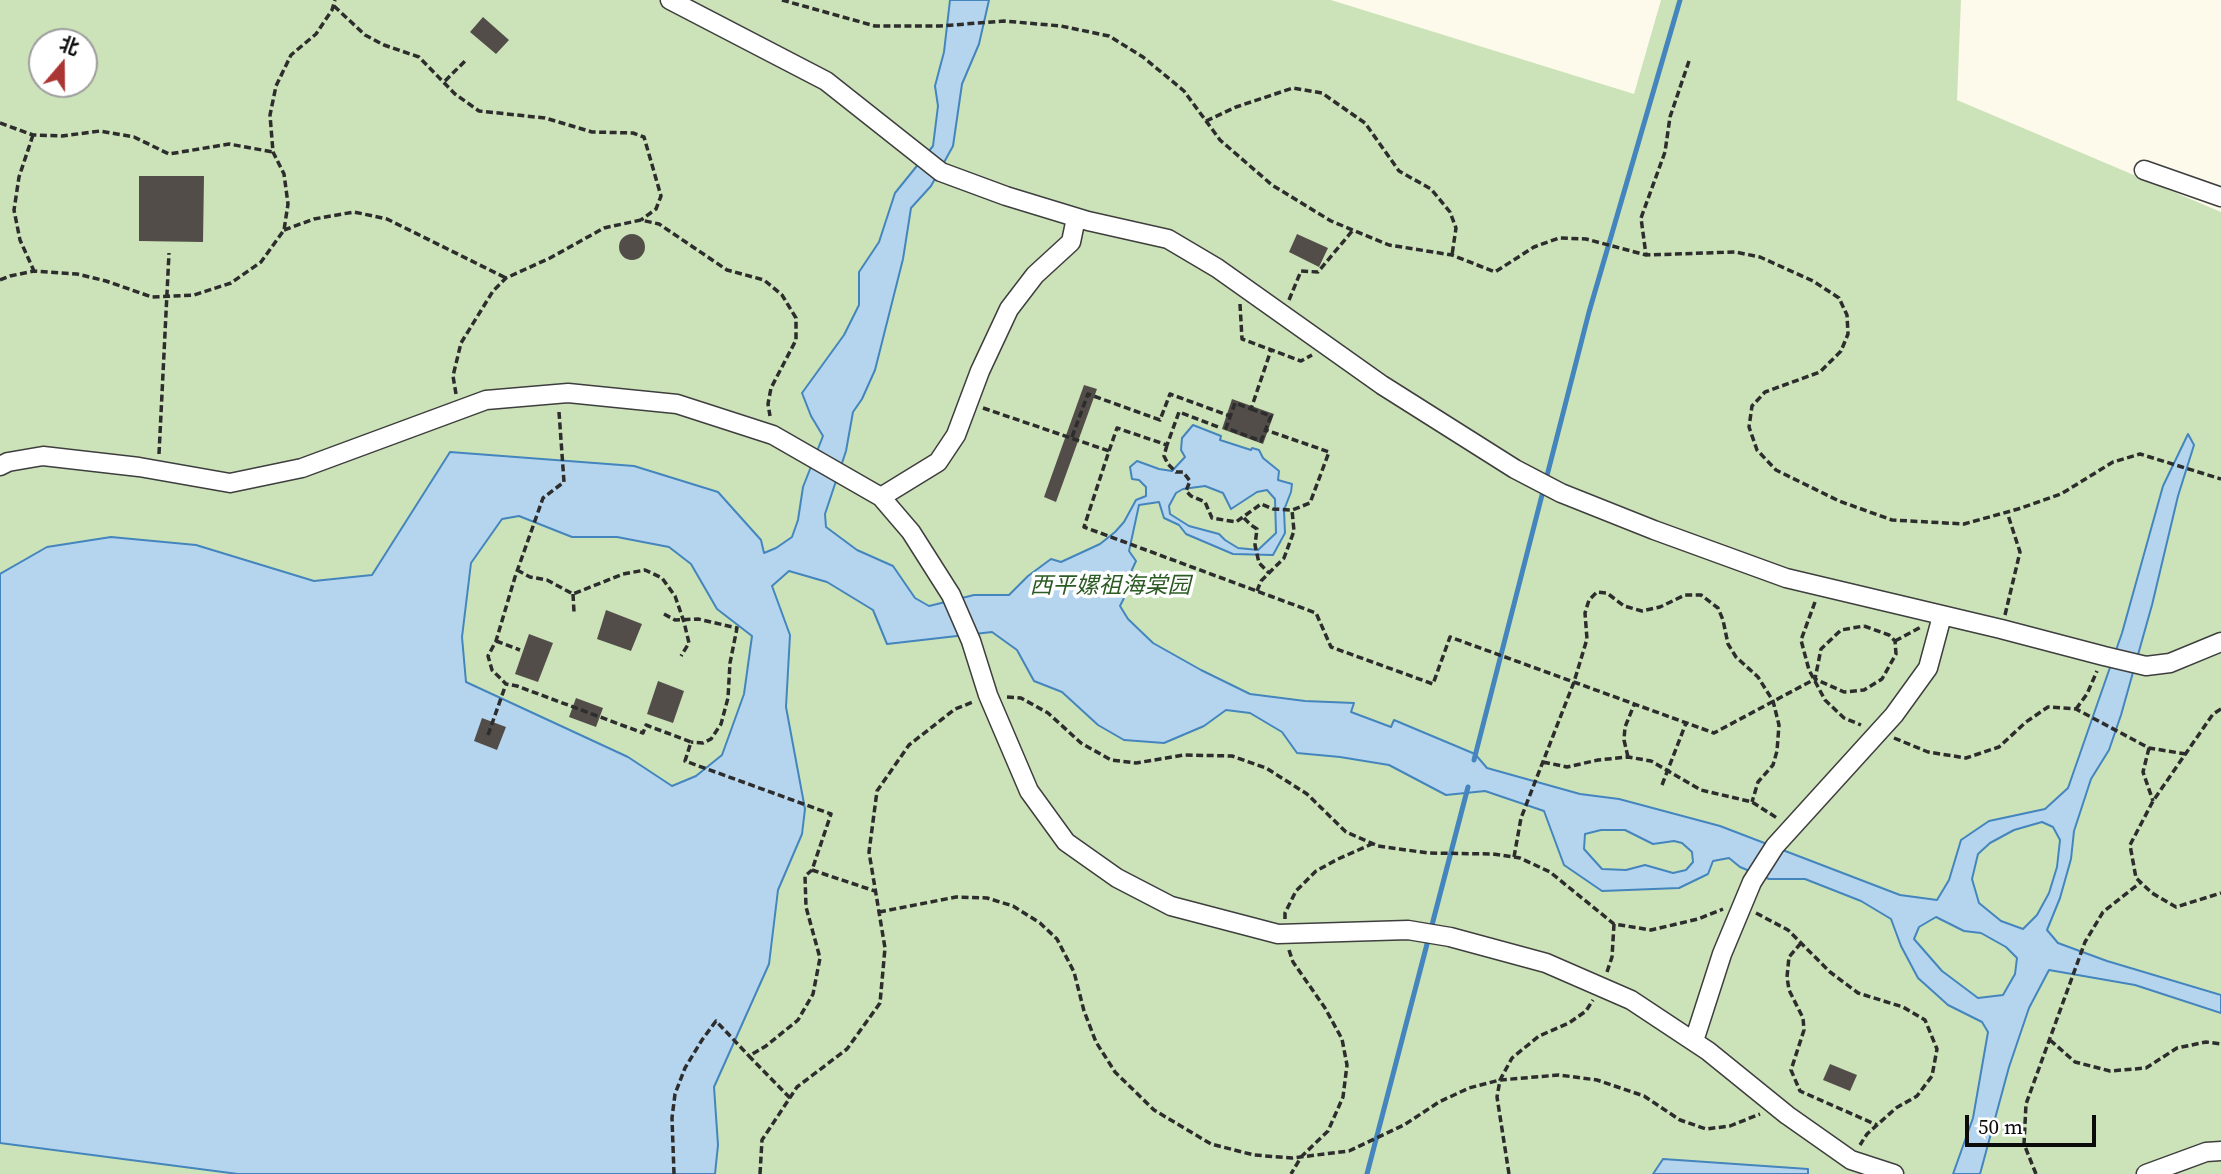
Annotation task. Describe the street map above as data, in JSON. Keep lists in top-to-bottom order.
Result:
{
  "parks": ["西平嫘祖海棠园"],
  "scale_bar": "50 m",
  "north": "top"
}
